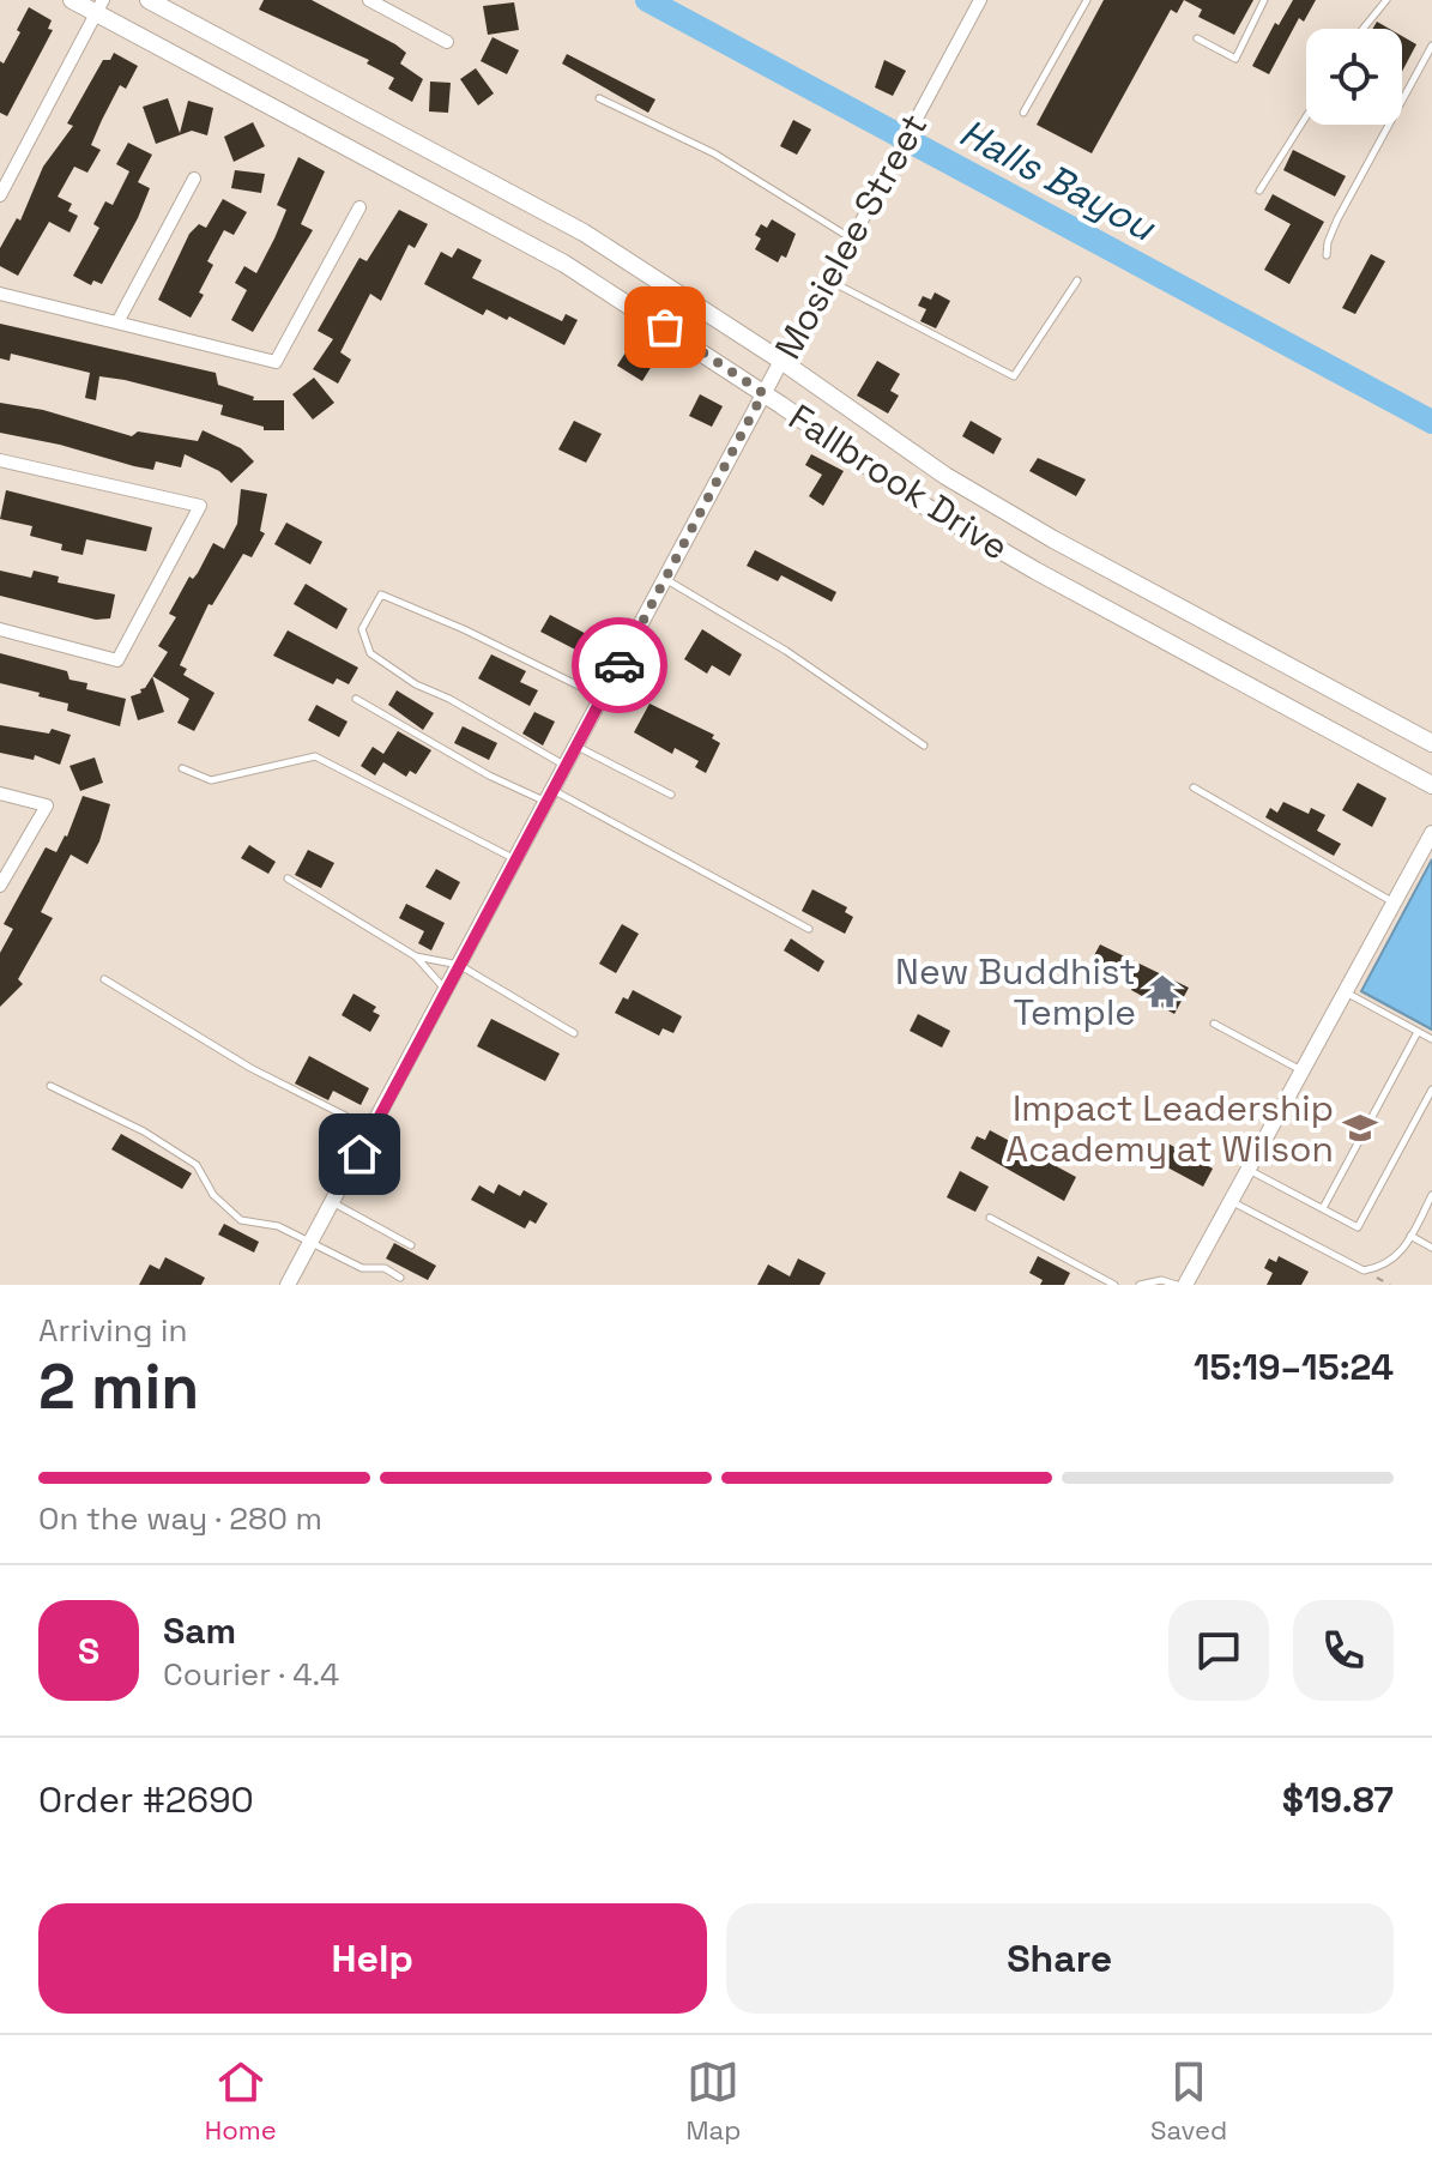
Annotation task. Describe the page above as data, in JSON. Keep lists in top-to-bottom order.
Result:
{
  "streets": {
    "main road": ["Fallbrook Drive"],
    "street": ["Mosielee Street"]
  },
  "crossings": [
    ["Mosielee Street", "Fallbrook Drive"]
  ],
  "water": ["Halls Bayou"],
  "places": {
    "temple": ["New Buddhist Temple"],
    "school or university": ["Impact Leadership Academy at Wilson"]
  },
  "page": {
    "heading": ["2 min", "Arriving in", "15:19–15:24"],
    "panel": [
      "Sam",
      "Courier · 4.4",
      "Order #2690",
      "$19.87"
    ],
    "bar": "On the way · 280 m",
    "round": "S",
    "buttons": ["Help", "Share"],
    "tabs": ["Home", "Map", "Saved"]
  }
}
